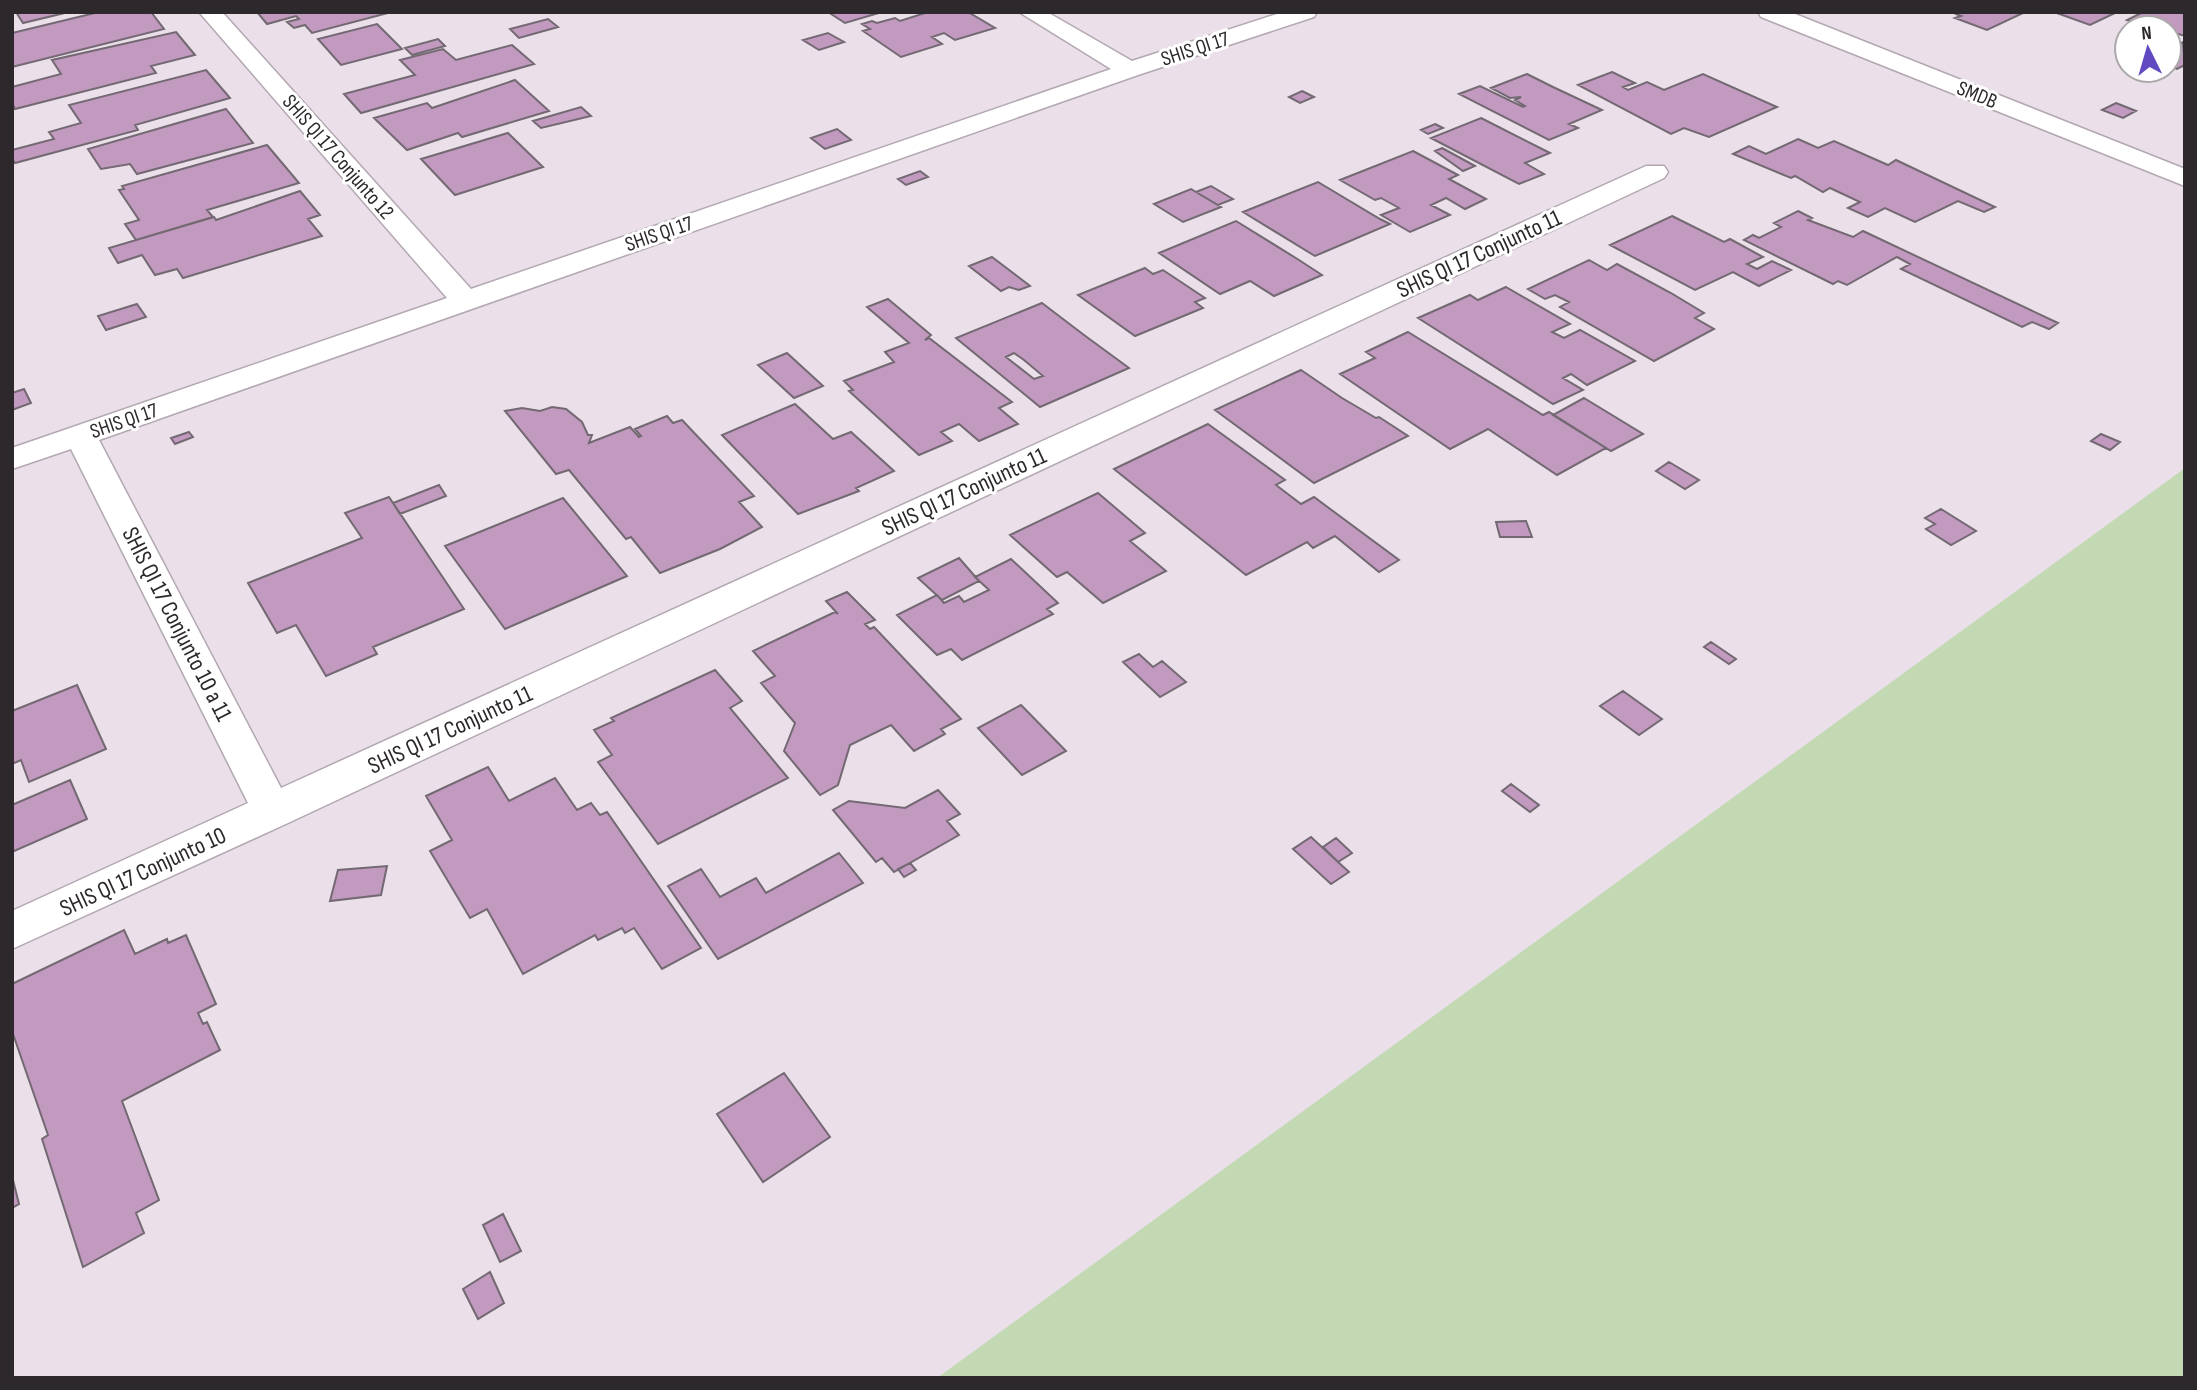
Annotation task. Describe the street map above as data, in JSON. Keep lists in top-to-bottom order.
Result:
{
  "streets": {
    "street": [
      "SHIS QI 17",
      "SMDB",
      "SHIS QI 17 Conjunto 12",
      "SHIS QI 17 Conjunto 11",
      "SHIS QI 17 Conjunto 10 a 11",
      "SHIS QI 17 Conjunto 10"
    ]
  },
  "crossings": [
    ["SHIS QI 17", "SHIS QI 17 Conjunto 12"],
    ["SHIS QI 17", "SHIS QI 17 Conjunto 10 a 11"],
    ["SHIS QI 17 Conjunto 11", "SHIS QI 17 Conjunto 10 a 11"],
    ["SHIS QI 17 Conjunto 11", "SHIS QI 17 Conjunto 10"],
    ["SHIS QI 17 Conjunto 10 a 11", "SHIS QI 17 Conjunto 10"]
  ],
  "north": "top"
}
